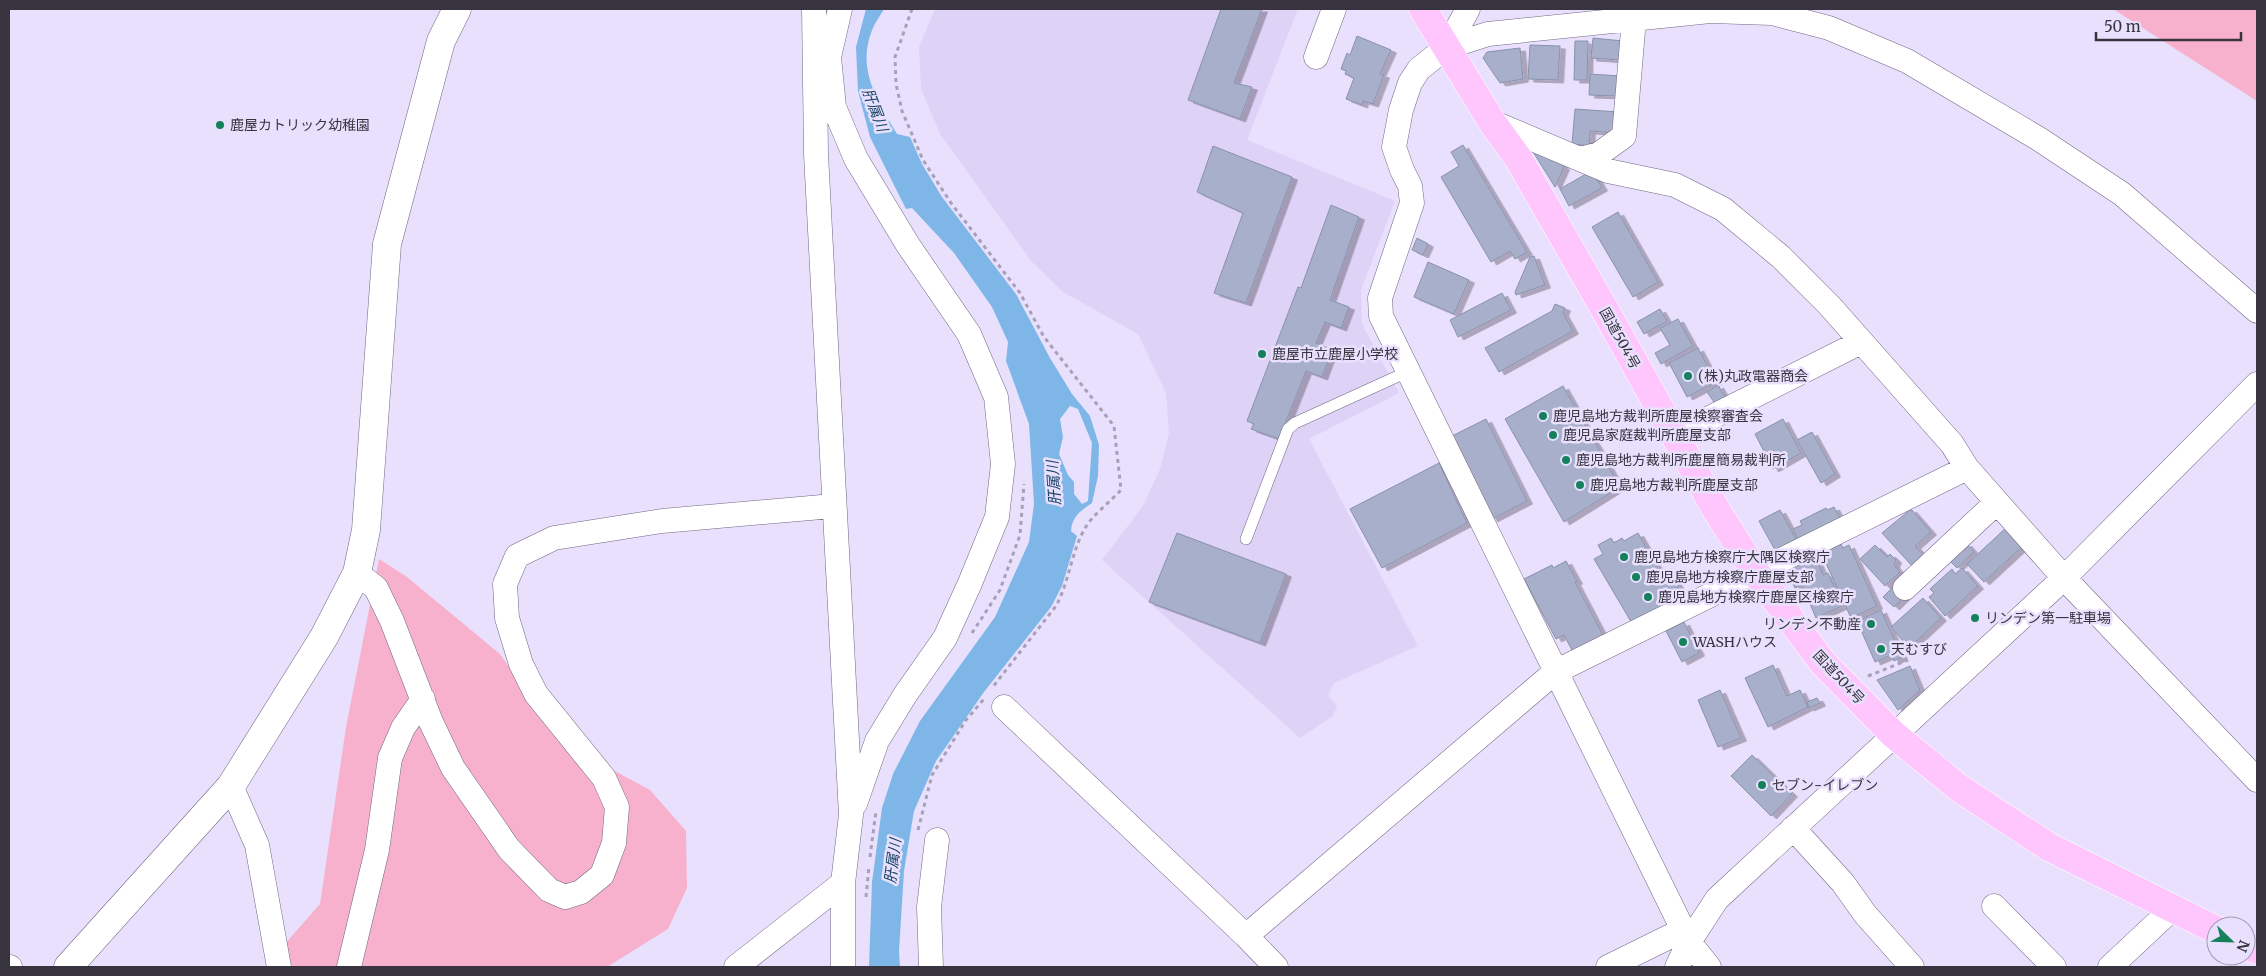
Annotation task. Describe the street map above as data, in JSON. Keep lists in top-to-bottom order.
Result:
{
  "streets": {
    "highway": ["国道504号"]
  },
  "water": ["肝属川"],
  "places": [
    "鹿屋カトリック幼稚園",
    "鹿屋市立鹿屋小学校",
    "(株)丸政電器商会",
    "鹿児島地方裁判所鹿屋検察審査会",
    "鹿児島家庭裁判所鹿屋支部",
    "鹿児島地方裁判所鹿屋簡易裁判所",
    "鹿児島地方裁判所鹿屋支部",
    "鹿児島地方検察庁大隅区検察庁",
    "鹿児島地方検察庁鹿屋支部",
    "鹿児島地方検察庁鹿屋区検察庁",
    "リンデン第一駐車場",
    "リンデン不動産",
    "WASHハウス",
    "天むすび",
    "セブン-イレブン"
  ],
  "scale_bar": "50 m",
  "north": "bottom right"
}
